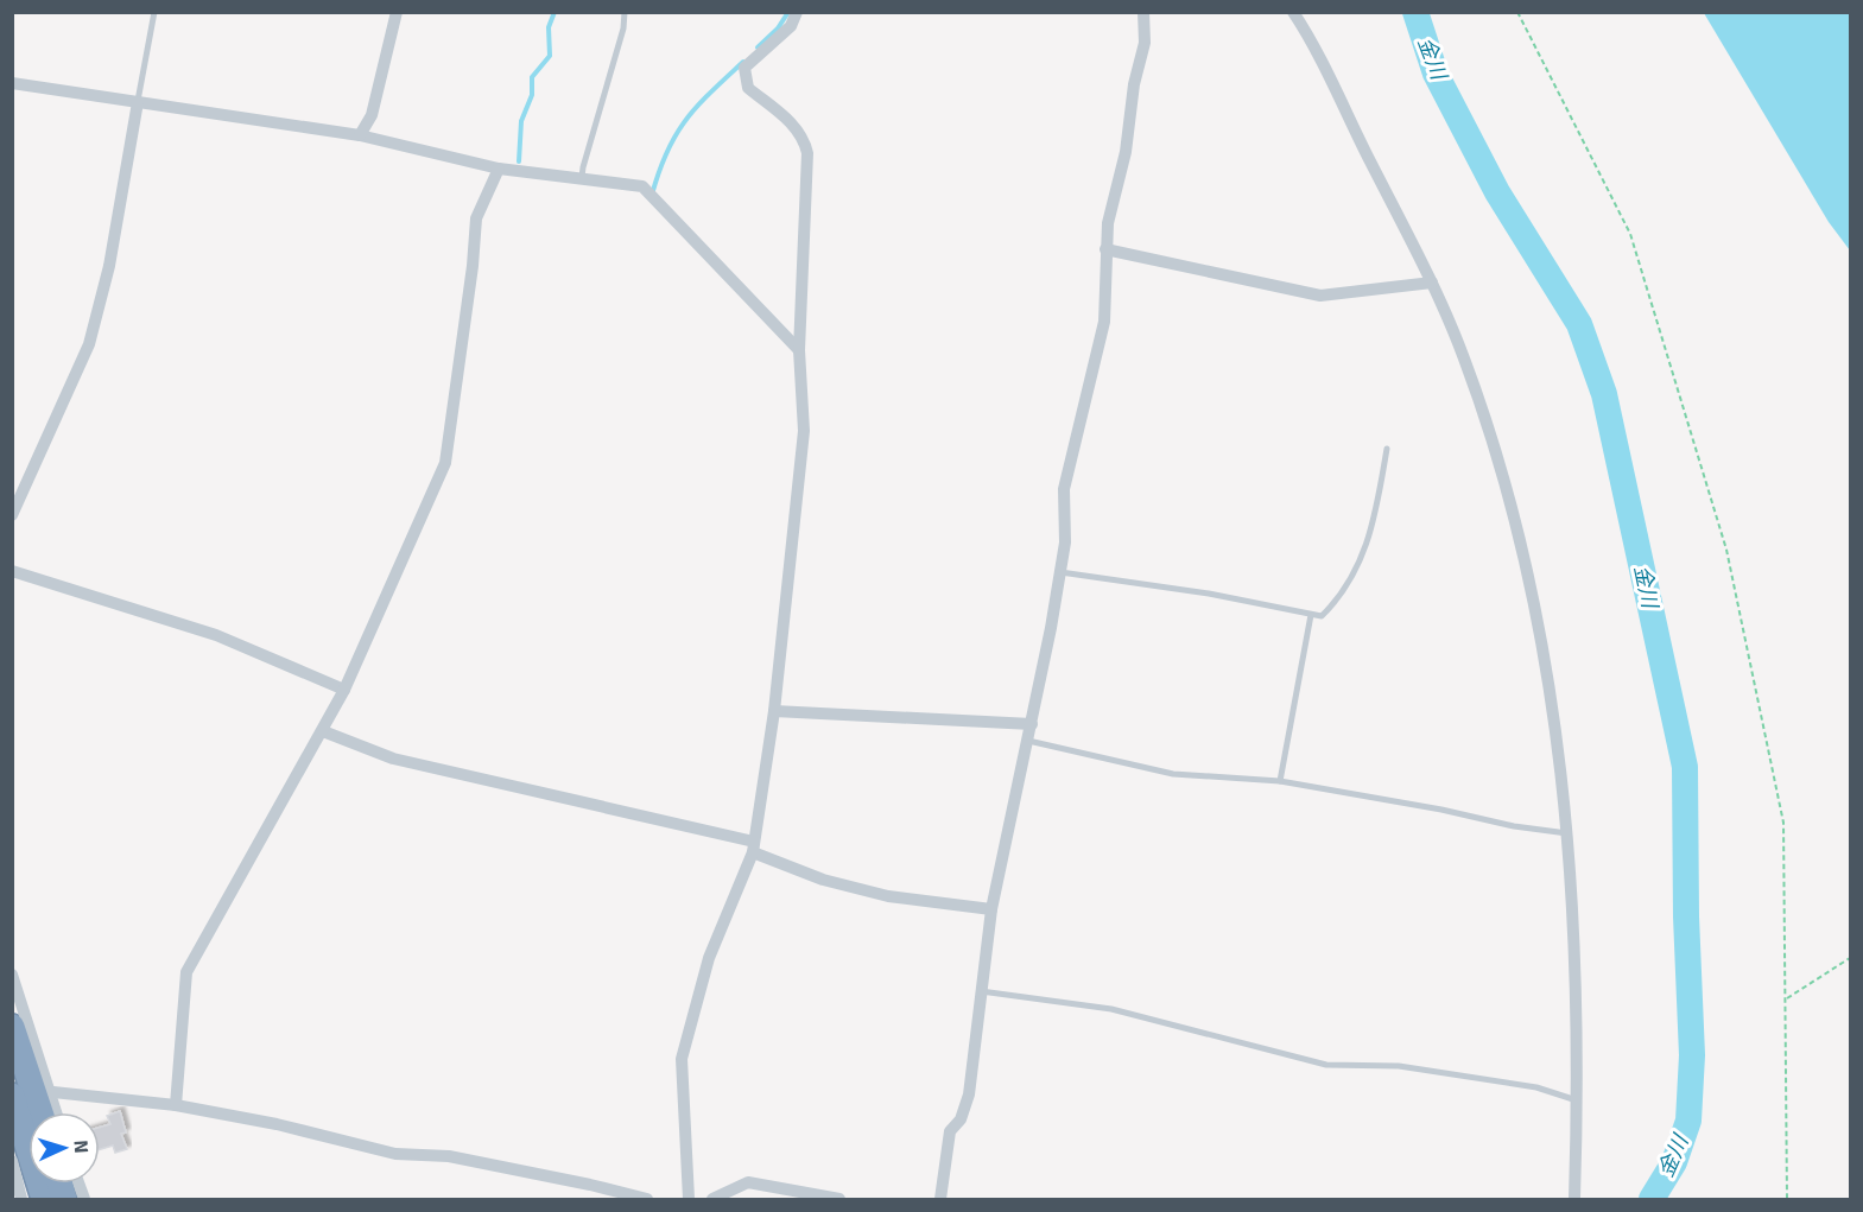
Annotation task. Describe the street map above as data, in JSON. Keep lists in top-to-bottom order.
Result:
{
  "water": ["金川"],
  "north": "right"
}
